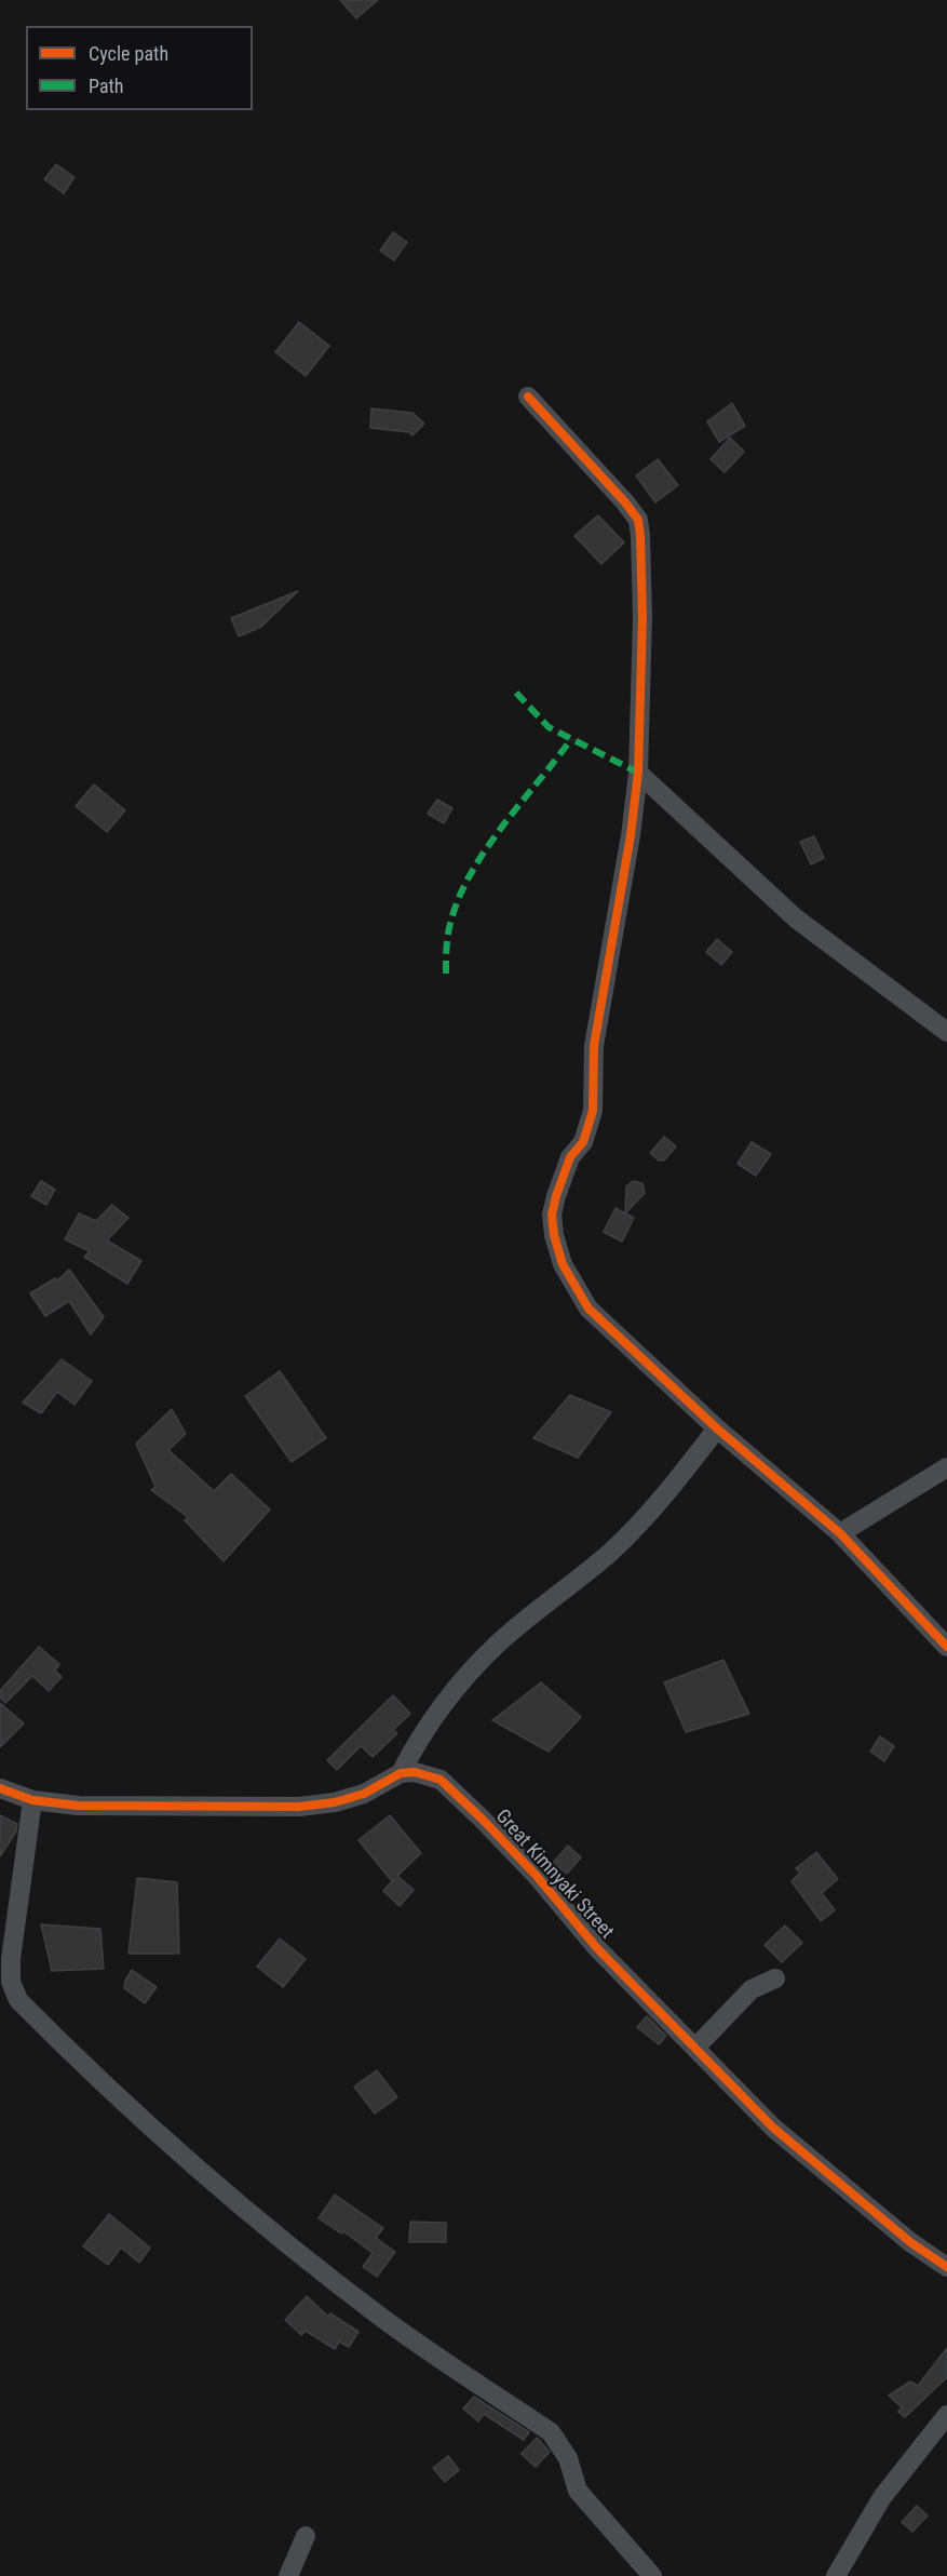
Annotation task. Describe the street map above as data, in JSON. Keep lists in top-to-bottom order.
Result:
{
  "streets": {
    "street": ["Great Kimnyaki Street"]
  },
  "legend": ["Cycle path", "Path"]
}
